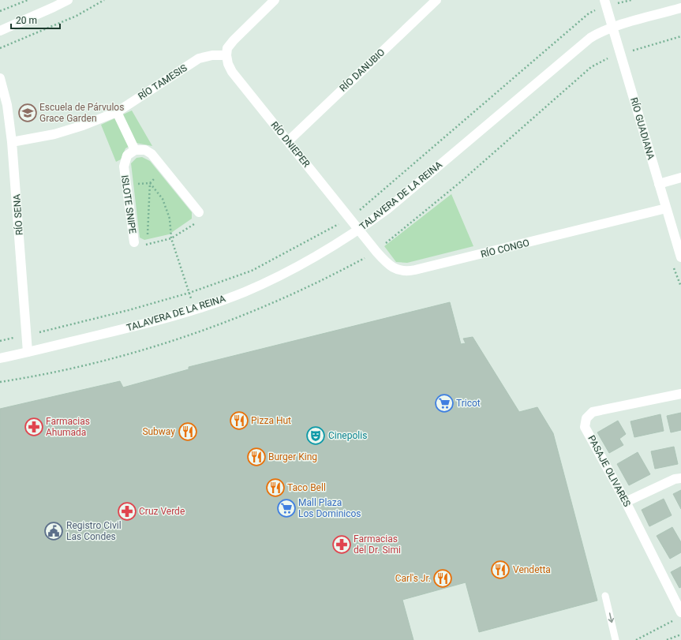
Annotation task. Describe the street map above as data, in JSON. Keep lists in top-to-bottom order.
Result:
{
  "streets": {
    "street": [
      "RÍO DANUBIO",
      "RÍO TAMESIS",
      "RÍO GUADIANA",
      "RÍO DNIEPER",
      "TALAVERA DE LA REINA",
      "ISLOTE SNIPE",
      "RÍO SENA",
      "RÍO CONGO",
      "PASAJE OLIVARES"
    ]
  },
  "crossings": [
    ["RÍO DANUBIO", "RÍO DNIEPER"],
    ["RÍO TAMESIS", "RÍO DNIEPER"],
    ["RÍO TAMESIS", "RÍO SENA"],
    ["RÍO GUADIANA", "TALAVERA DE LA REINA"],
    ["RÍO GUADIANA", "RÍO CONGO"],
    ["RÍO DNIEPER", "TALAVERA DE LA REINA"],
    ["RÍO DNIEPER", "RÍO CONGO"],
    ["TALAVERA DE LA REINA", "RÍO SENA"],
    ["TALAVERA DE LA REINA", "RÍO CONGO"]
  ],
  "places": {
    "school or university": ["Escuela de Párvulos Grace Garden"],
    "supermarket": ["Tricot", "Mall Plaza Los Dominicos"],
    "restaurant": [
      "Pizza Hut",
      "Subway",
      "Burger King",
      "Taco Bell",
      "Vendetta",
      "Carl's Jr."
    ],
    "pharmacy": ["Farmacias Ahumada", "Cruz Verde", "Farmacias del Dr. Simi"],
    "theatre": ["Cinepolis"],
    "public building": ["Registro Civil Las Condes"]
  },
  "scale_bar": "20 m"
}
